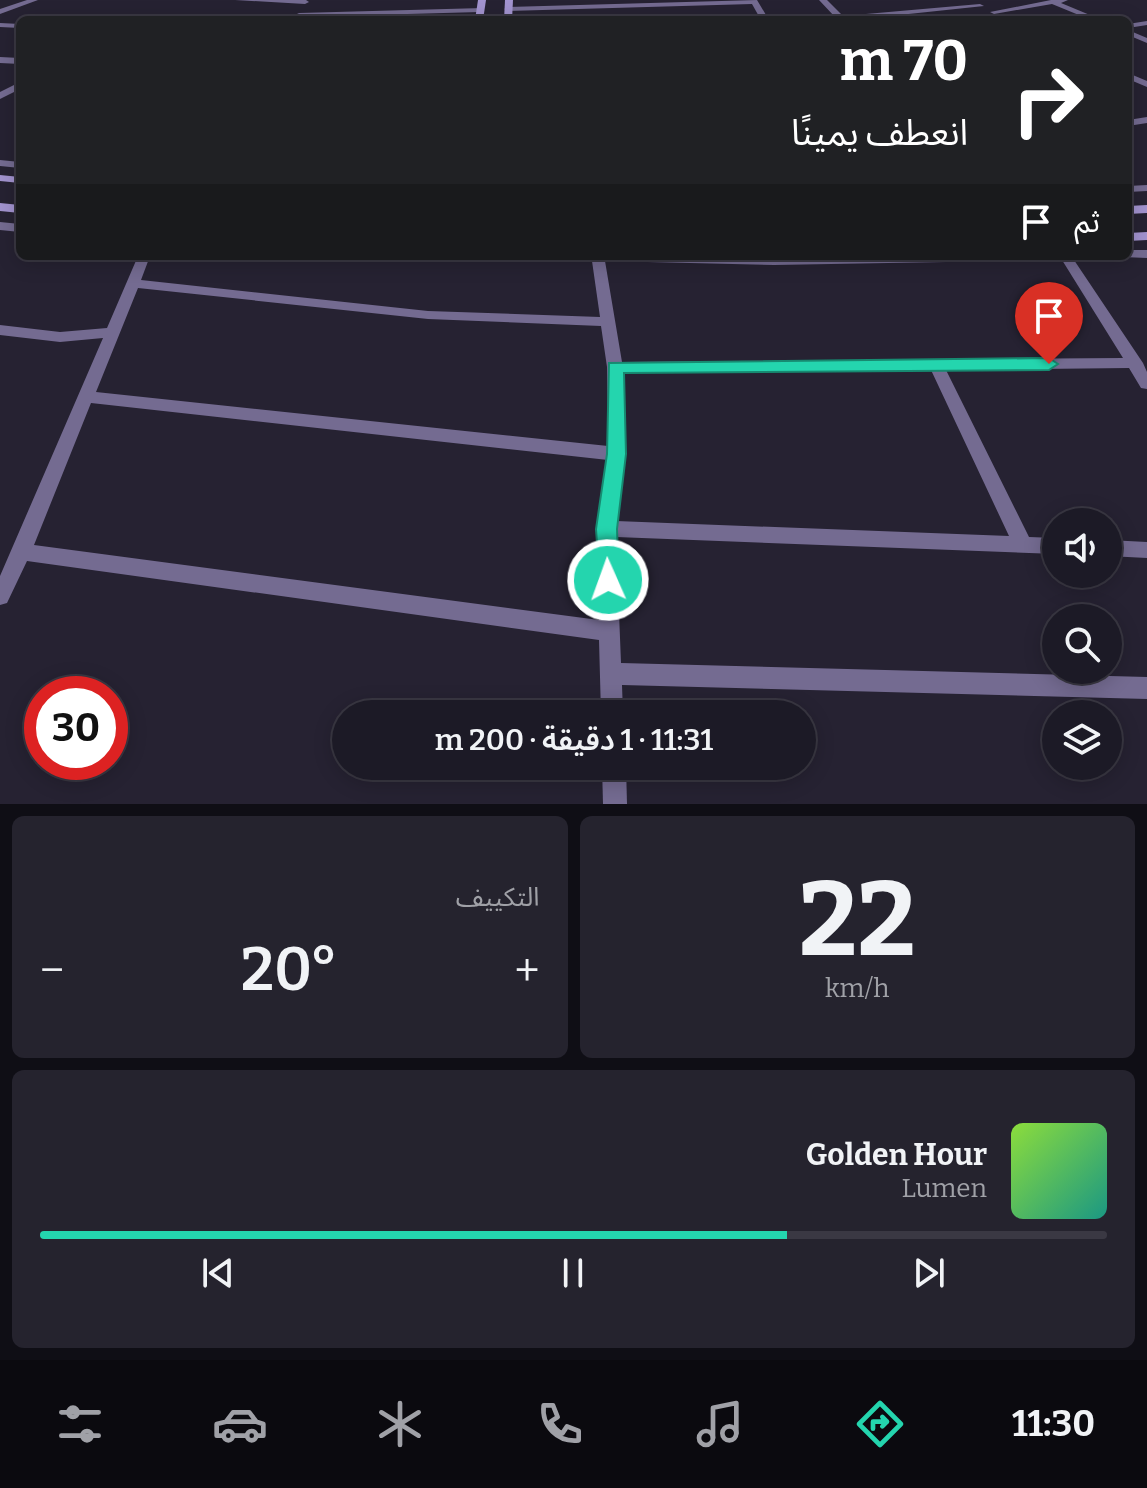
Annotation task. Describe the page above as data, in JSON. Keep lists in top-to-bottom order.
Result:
{
  "page": {
    "turn": ["70 m", "انعطف يمينًا"],
    "then": "ثم",
    "limit": "30",
    "trip": "11:31 · 1 دقيقة · 200 m",
    "tile": [
      ["22", "km/h"],
      "التكييف"
    ],
    "heat": ["−", "20°", "+"],
    "song": ["Golden Hour", "Lumen"],
    "tabs": "11:30"
  }
}
